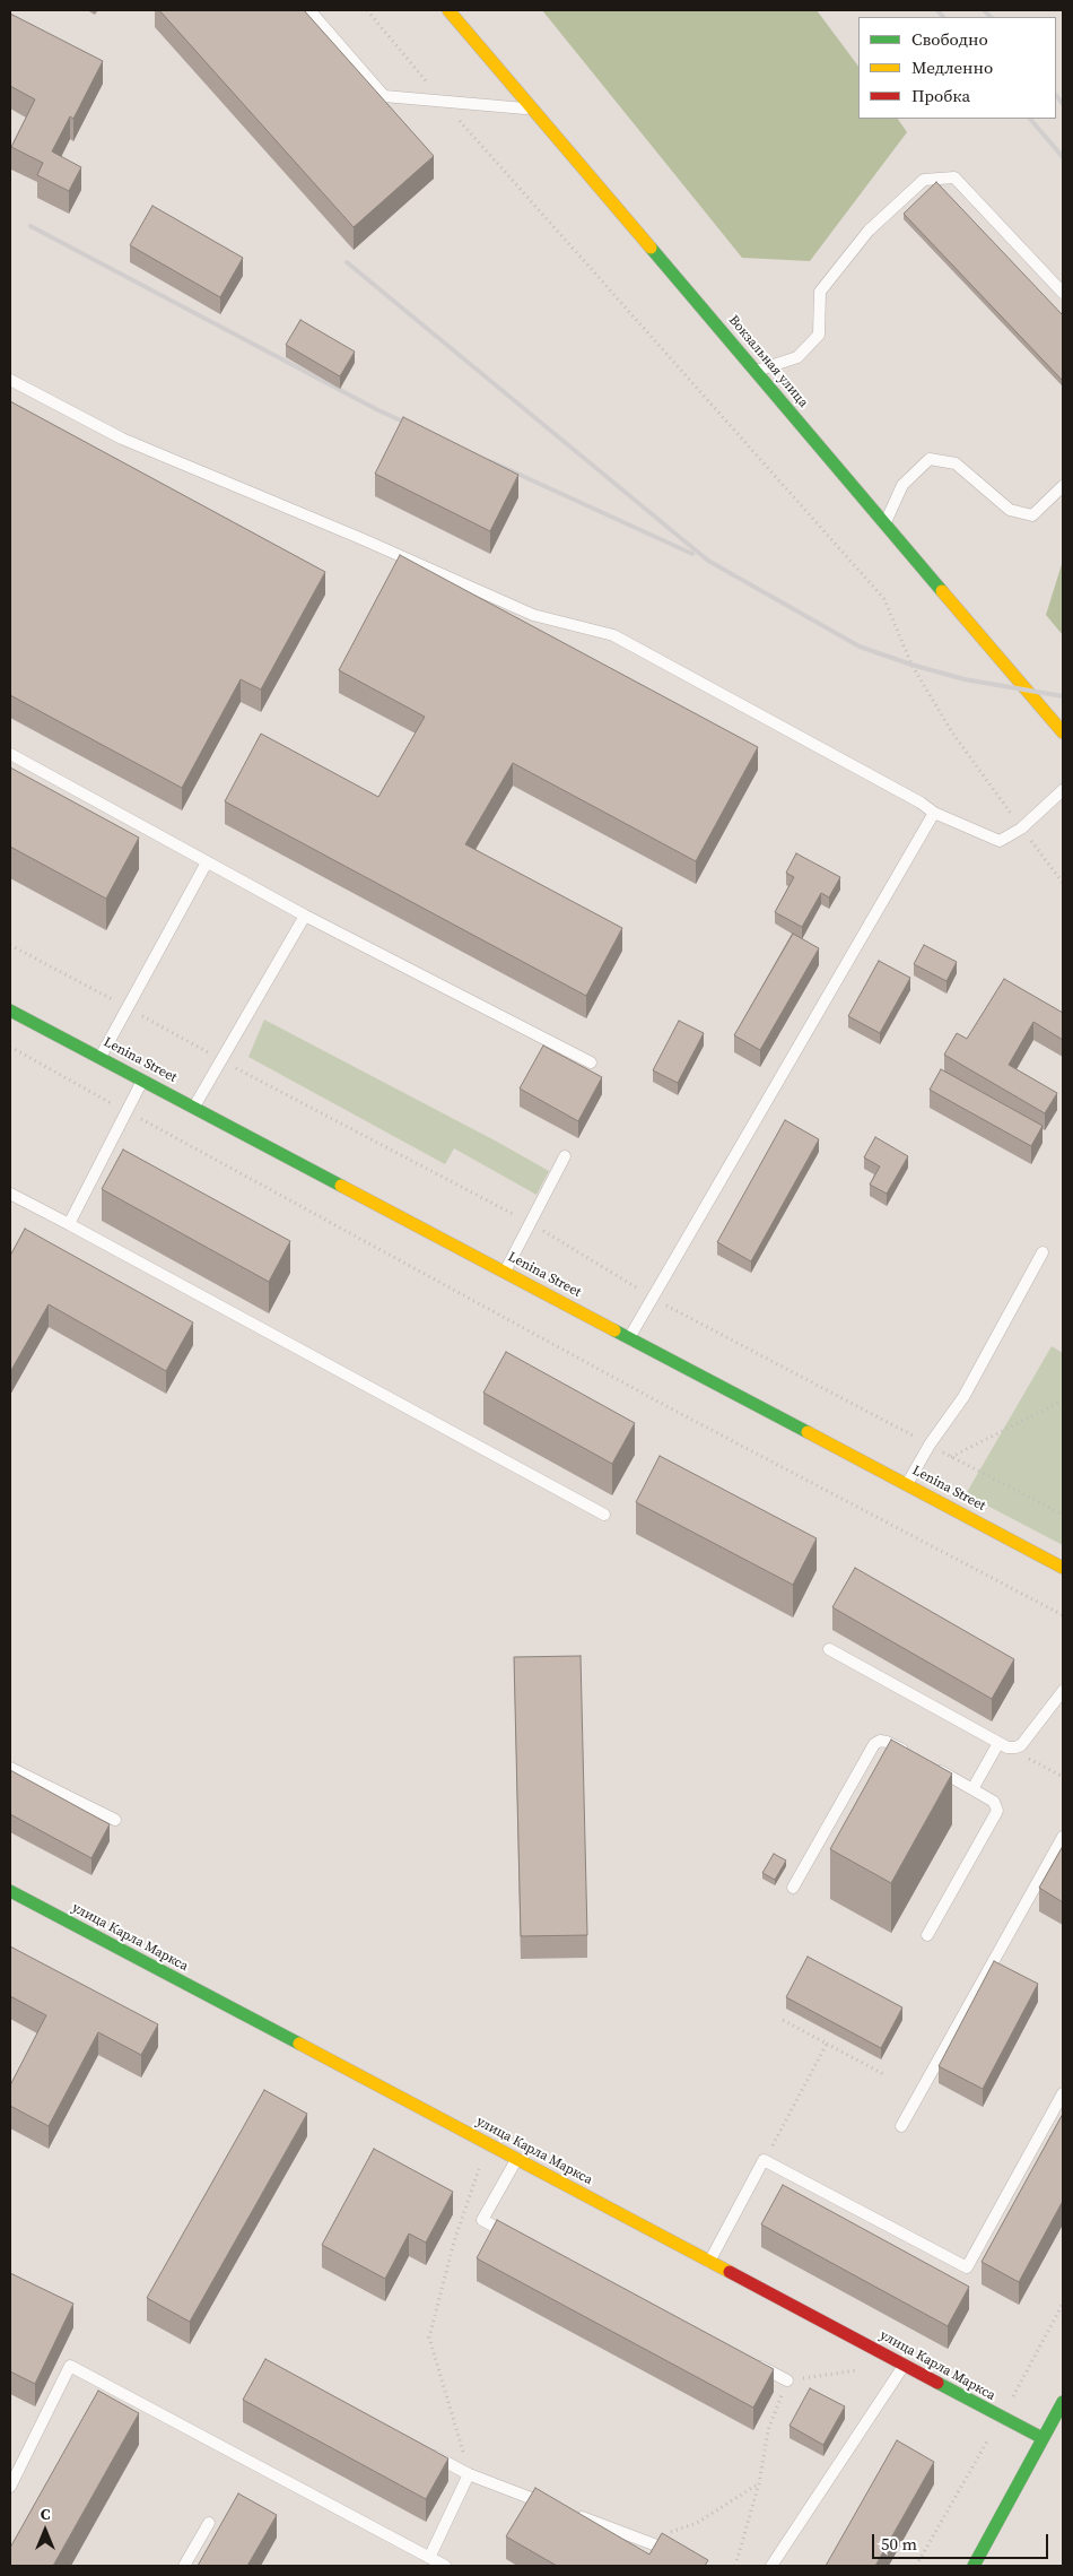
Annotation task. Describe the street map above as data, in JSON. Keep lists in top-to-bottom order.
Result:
{
  "streets": {
    "main road": ["Вокзальная улица", "Lenina Street", "улица Карла Маркса"]
  },
  "legend": ["Свободно", "Медленно", "Пробка"],
  "scale_bar": "50 m",
  "north": "top"
}
